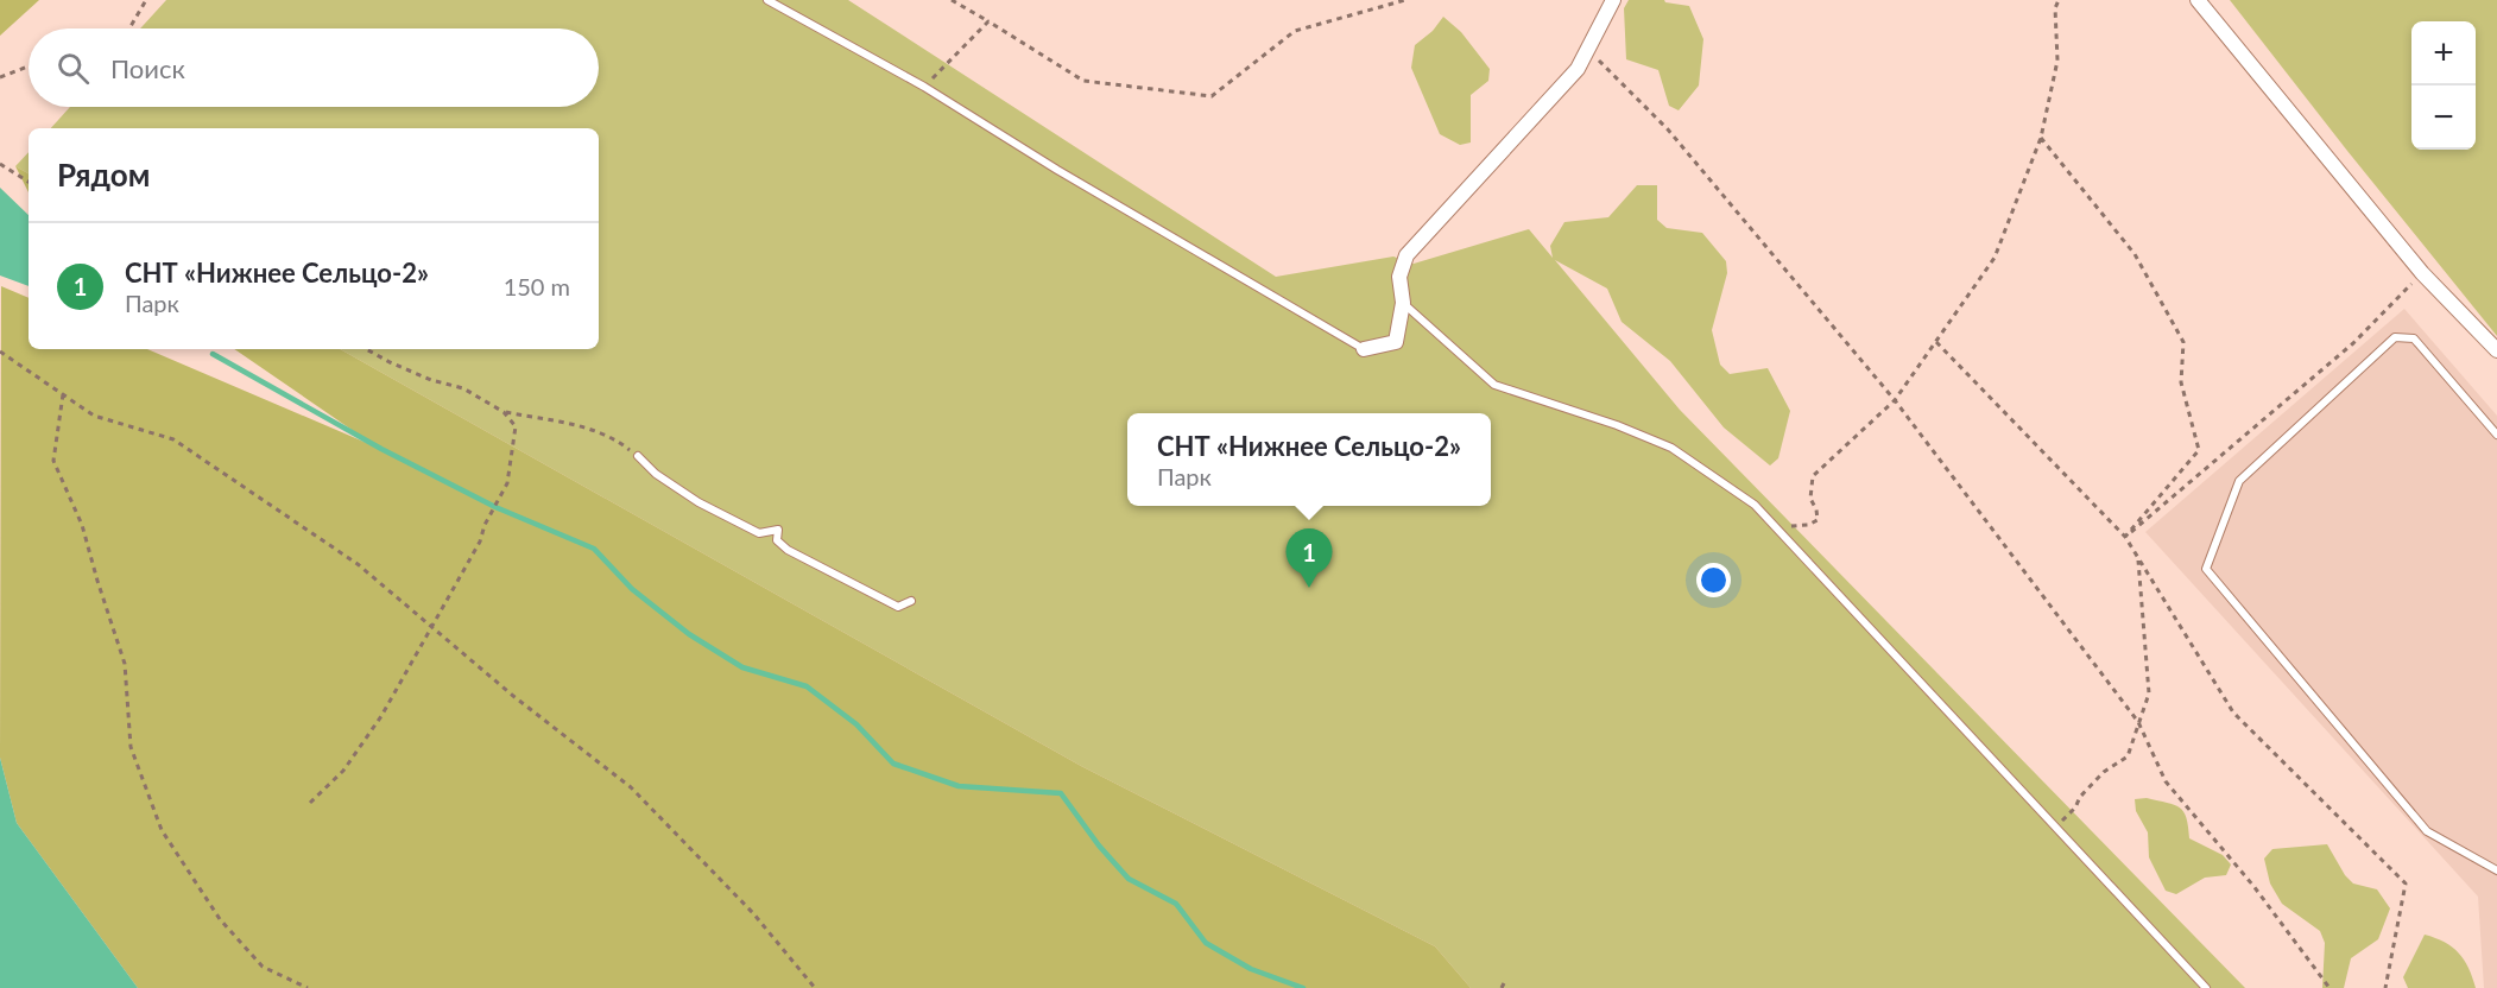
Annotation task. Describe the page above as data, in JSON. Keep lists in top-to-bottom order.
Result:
{
  "page": {
    "map_buttons": ["+", "−"],
    "search": "Поиск",
    "heading": "Рядом",
    "list": [
      {
        "mark": "1",
        "name": "СНТ «Нижнее Сельцо-2»",
        "note": "Парк",
        "value": "150 m"
      }
    ],
    "popup": ["СНТ «Нижнее Сельцо-2»", "Парк"],
    "pins": "1"
  }
}
